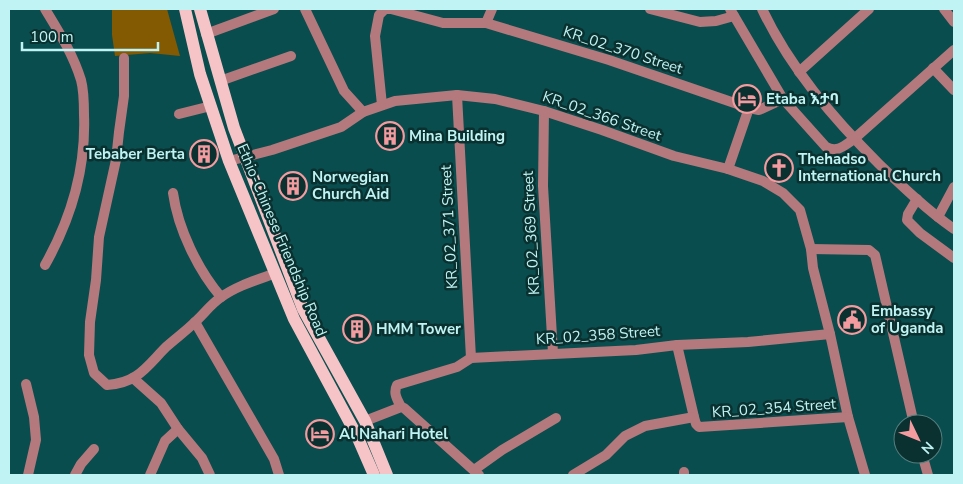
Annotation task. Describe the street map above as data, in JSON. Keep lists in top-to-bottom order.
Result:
{
  "streets": {
    "main road": ["Ethio-Chinese Friendship Road"],
    "street": [
      "KR_02_370 Street",
      "KR_02_366 Street",
      "KR_02_371 Street",
      "KR_02_369 Street",
      "KR_02_358 Street",
      "KR_02_354 Street"
    ]
  },
  "crossings": [
    ["KR_02_370 Street", "KR_02_366 Street"],
    ["KR_02_366 Street", "KR_02_371 Street"],
    ["KR_02_366 Street", "KR_02_369 Street"],
    ["KR_02_366 Street", "Ethio-Chinese Friendship Road"],
    ["KR_02_371 Street", "KR_02_358 Street"],
    ["KR_02_369 Street", "KR_02_358 Street"]
  ],
  "places": {
    "hotel": ["Etaba እታባ", "Al Nahari Hotel"],
    "building": [
      "Mina Building",
      "Tebaber Berta",
      "Norwegian Church Aid",
      "HMM Tower"
    ],
    "church": ["Thehadso International Church"],
    "public building": ["Embassy of Uganda"]
  },
  "scale_bar": "100 m",
  "north": "bottom right"
}
